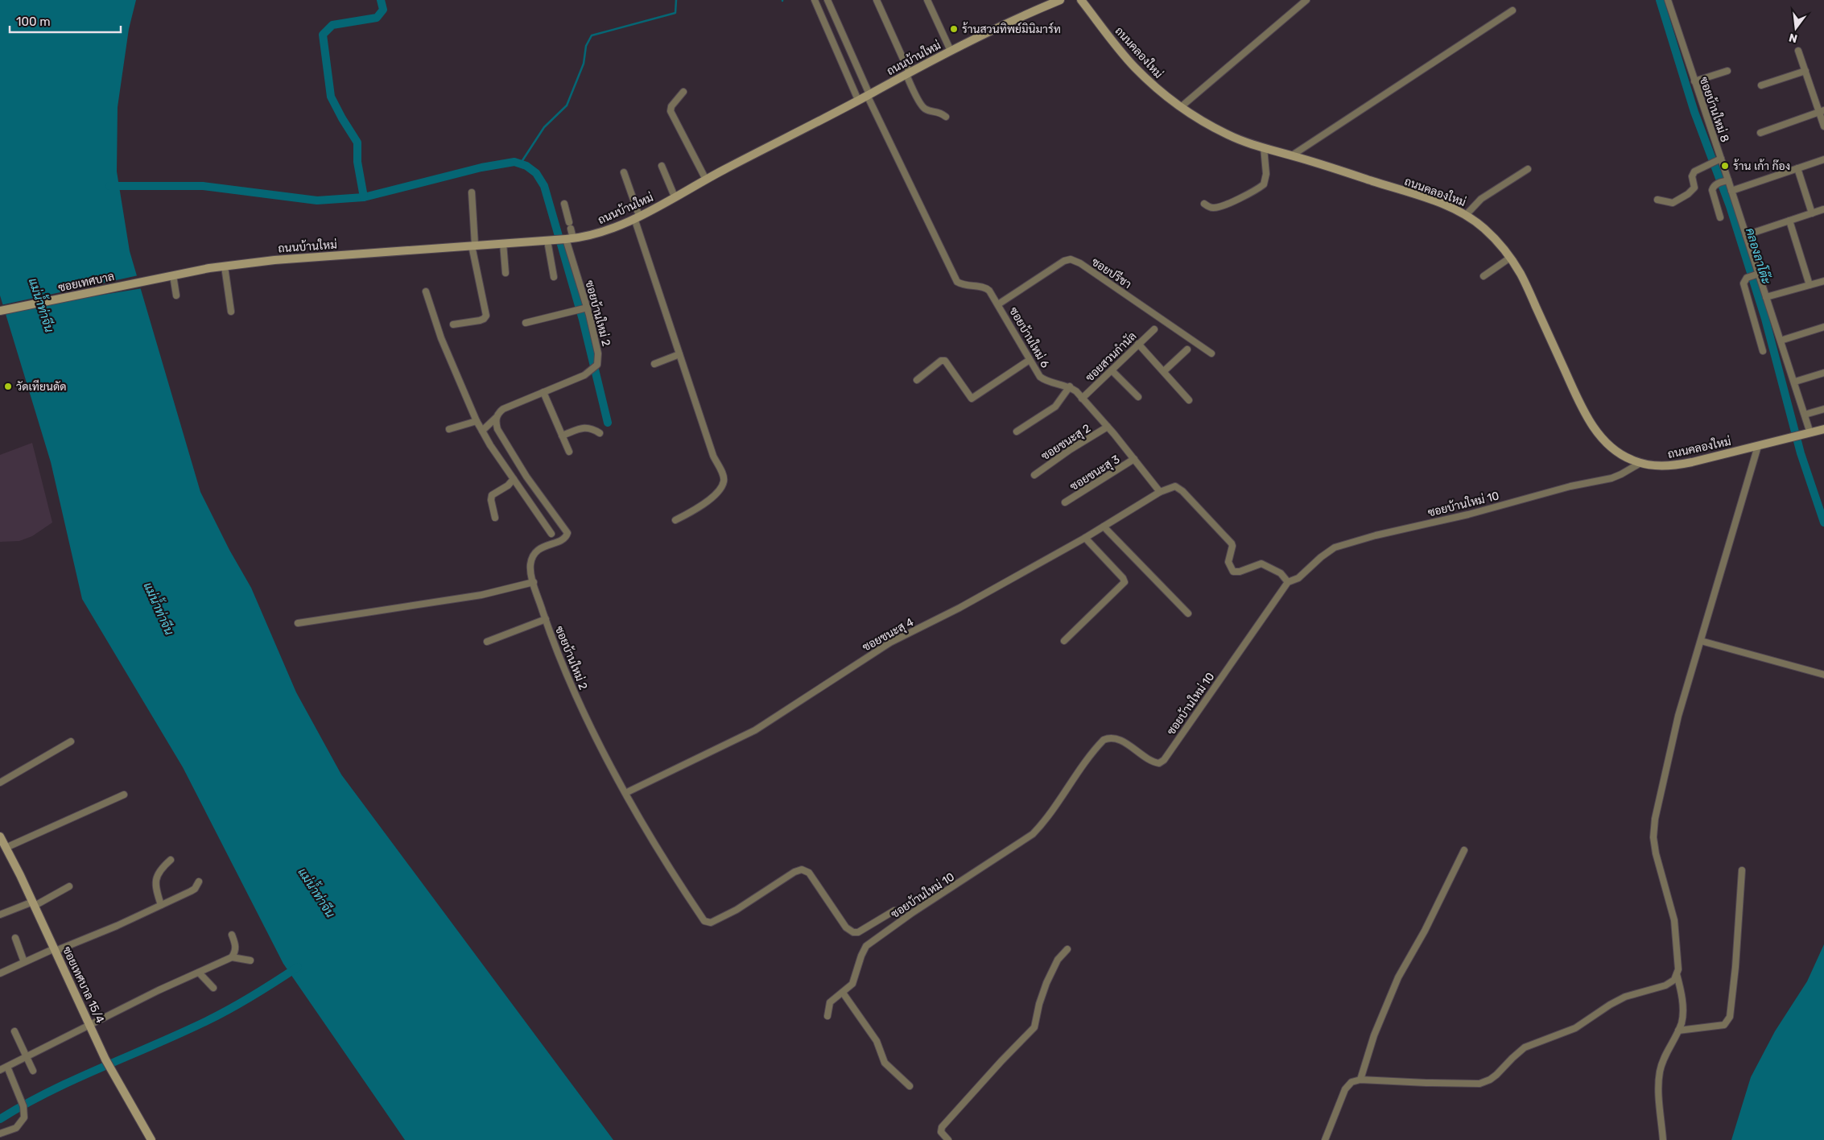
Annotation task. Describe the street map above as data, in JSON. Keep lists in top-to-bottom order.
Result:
{
  "streets": {
    "street": [
      "ถนนคลองใหม่",
      "ถนนบ้านใหม่",
      "ซอยบ้านใหม่ 8",
      "ซอยปรีชา",
      "ซอยเทศบาล",
      "ซอยบ้านใหม่ 2",
      "ซอยบ้านใหม่ 6",
      "ซอยสวนกำนัล",
      "ซอยชนะสุ 2",
      "ซอยชนะสุ 3",
      "ซอยบ้านใหม่ 10",
      "ซอยชนะสุ 4",
      "ซอยเทศบาล 15/4"
    ]
  },
  "crossings": [
    ["ถนนคลองใหม่", "ซอยบ้านใหม่ 8"],
    ["ถนนคลองใหม่", "ซอยบ้านใหม่ 10"],
    ["ถนนบ้านใหม่", "ซอยเทศบาล"],
    ["ถนนบ้านใหม่", "ซอยบ้านใหม่ 2"],
    ["ถนนบ้านใหม่", "ซอยบ้านใหม่ 6"],
    ["ซอยปรีชา", "ซอยบ้านใหม่ 6"],
    ["ซอยบ้านใหม่ 2", "ซอยชนะสุ 4"]
  ],
  "water": ["คลองลาโต๊ะ", "แม่น้ำท่าจีน"],
  "places": ["ร้านสวนทิพย์มินิมาร์ท", "ร้าน เก้า ก๊อง", "วัดเทียนดัด"],
  "scale_bar": "100 m",
  "north": "bottom"
}
